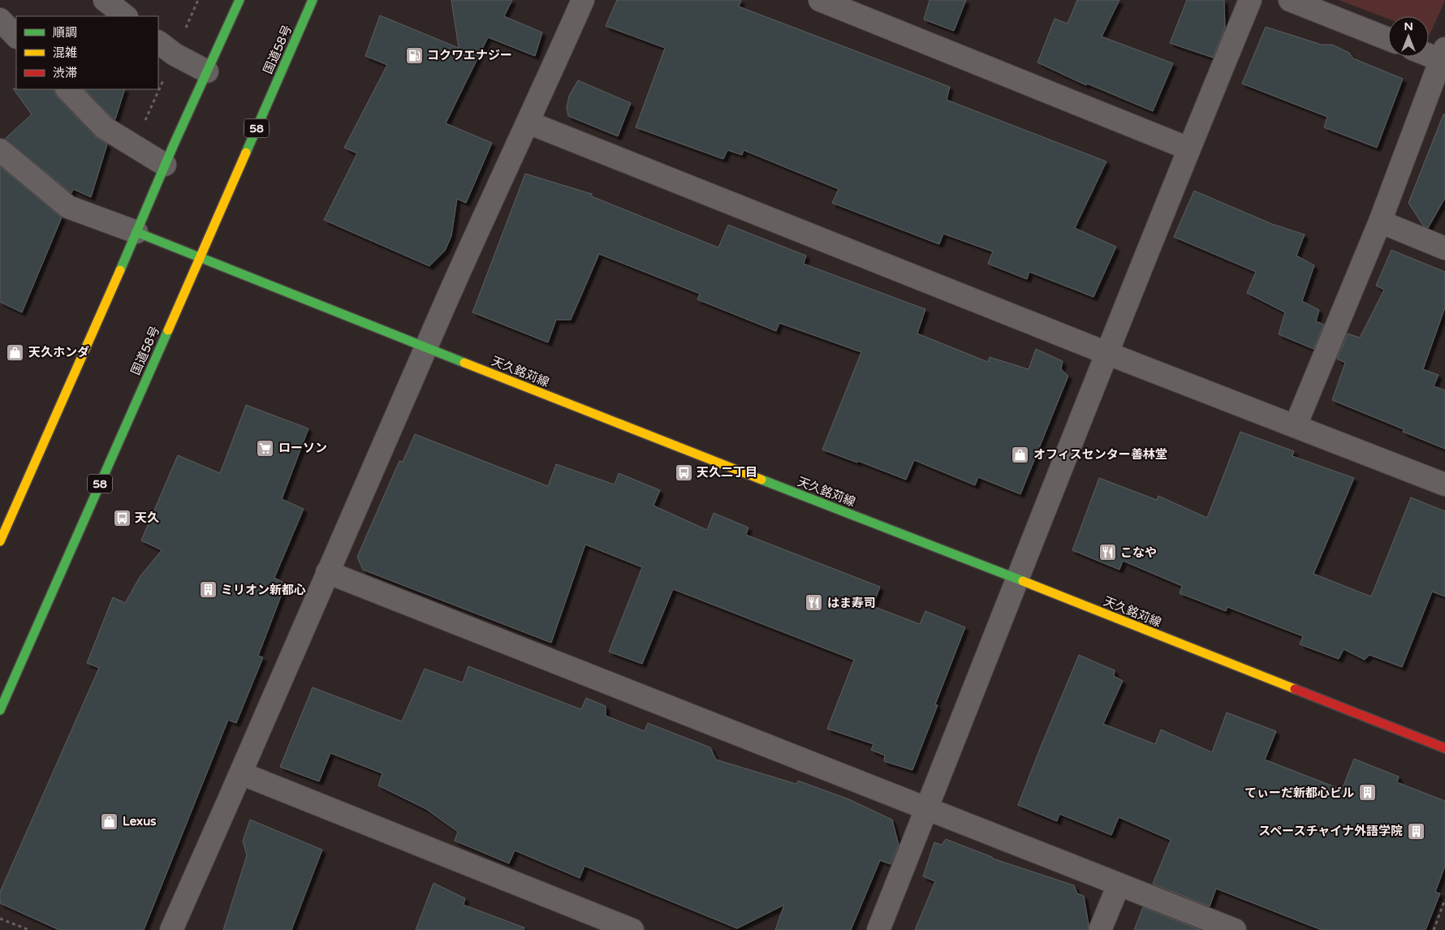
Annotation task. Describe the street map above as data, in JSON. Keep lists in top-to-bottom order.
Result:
{
  "streets": {
    "main road": ["国道58号", "58", "天久銘苅線"]
  },
  "crossings": [
    ["国道58号", "天久銘苅線"]
  ],
  "places": {
    "fuel station": ["コクワエナジー"],
    "shop": ["天久ホンダ", "オフィスセンター善林堂", "Lexus"],
    "supermarket": ["ローソン"],
    "bus stop": ["天久二丁目", "天久"],
    "restaurant": ["こなや", "はま寿司"],
    "building": ["ミリオン新都心", "てぃーだ新都心ビル", "スペースチャイナ外語学院"]
  },
  "legend": ["順調", "混雑", "渋滞"],
  "north": "top"
}
